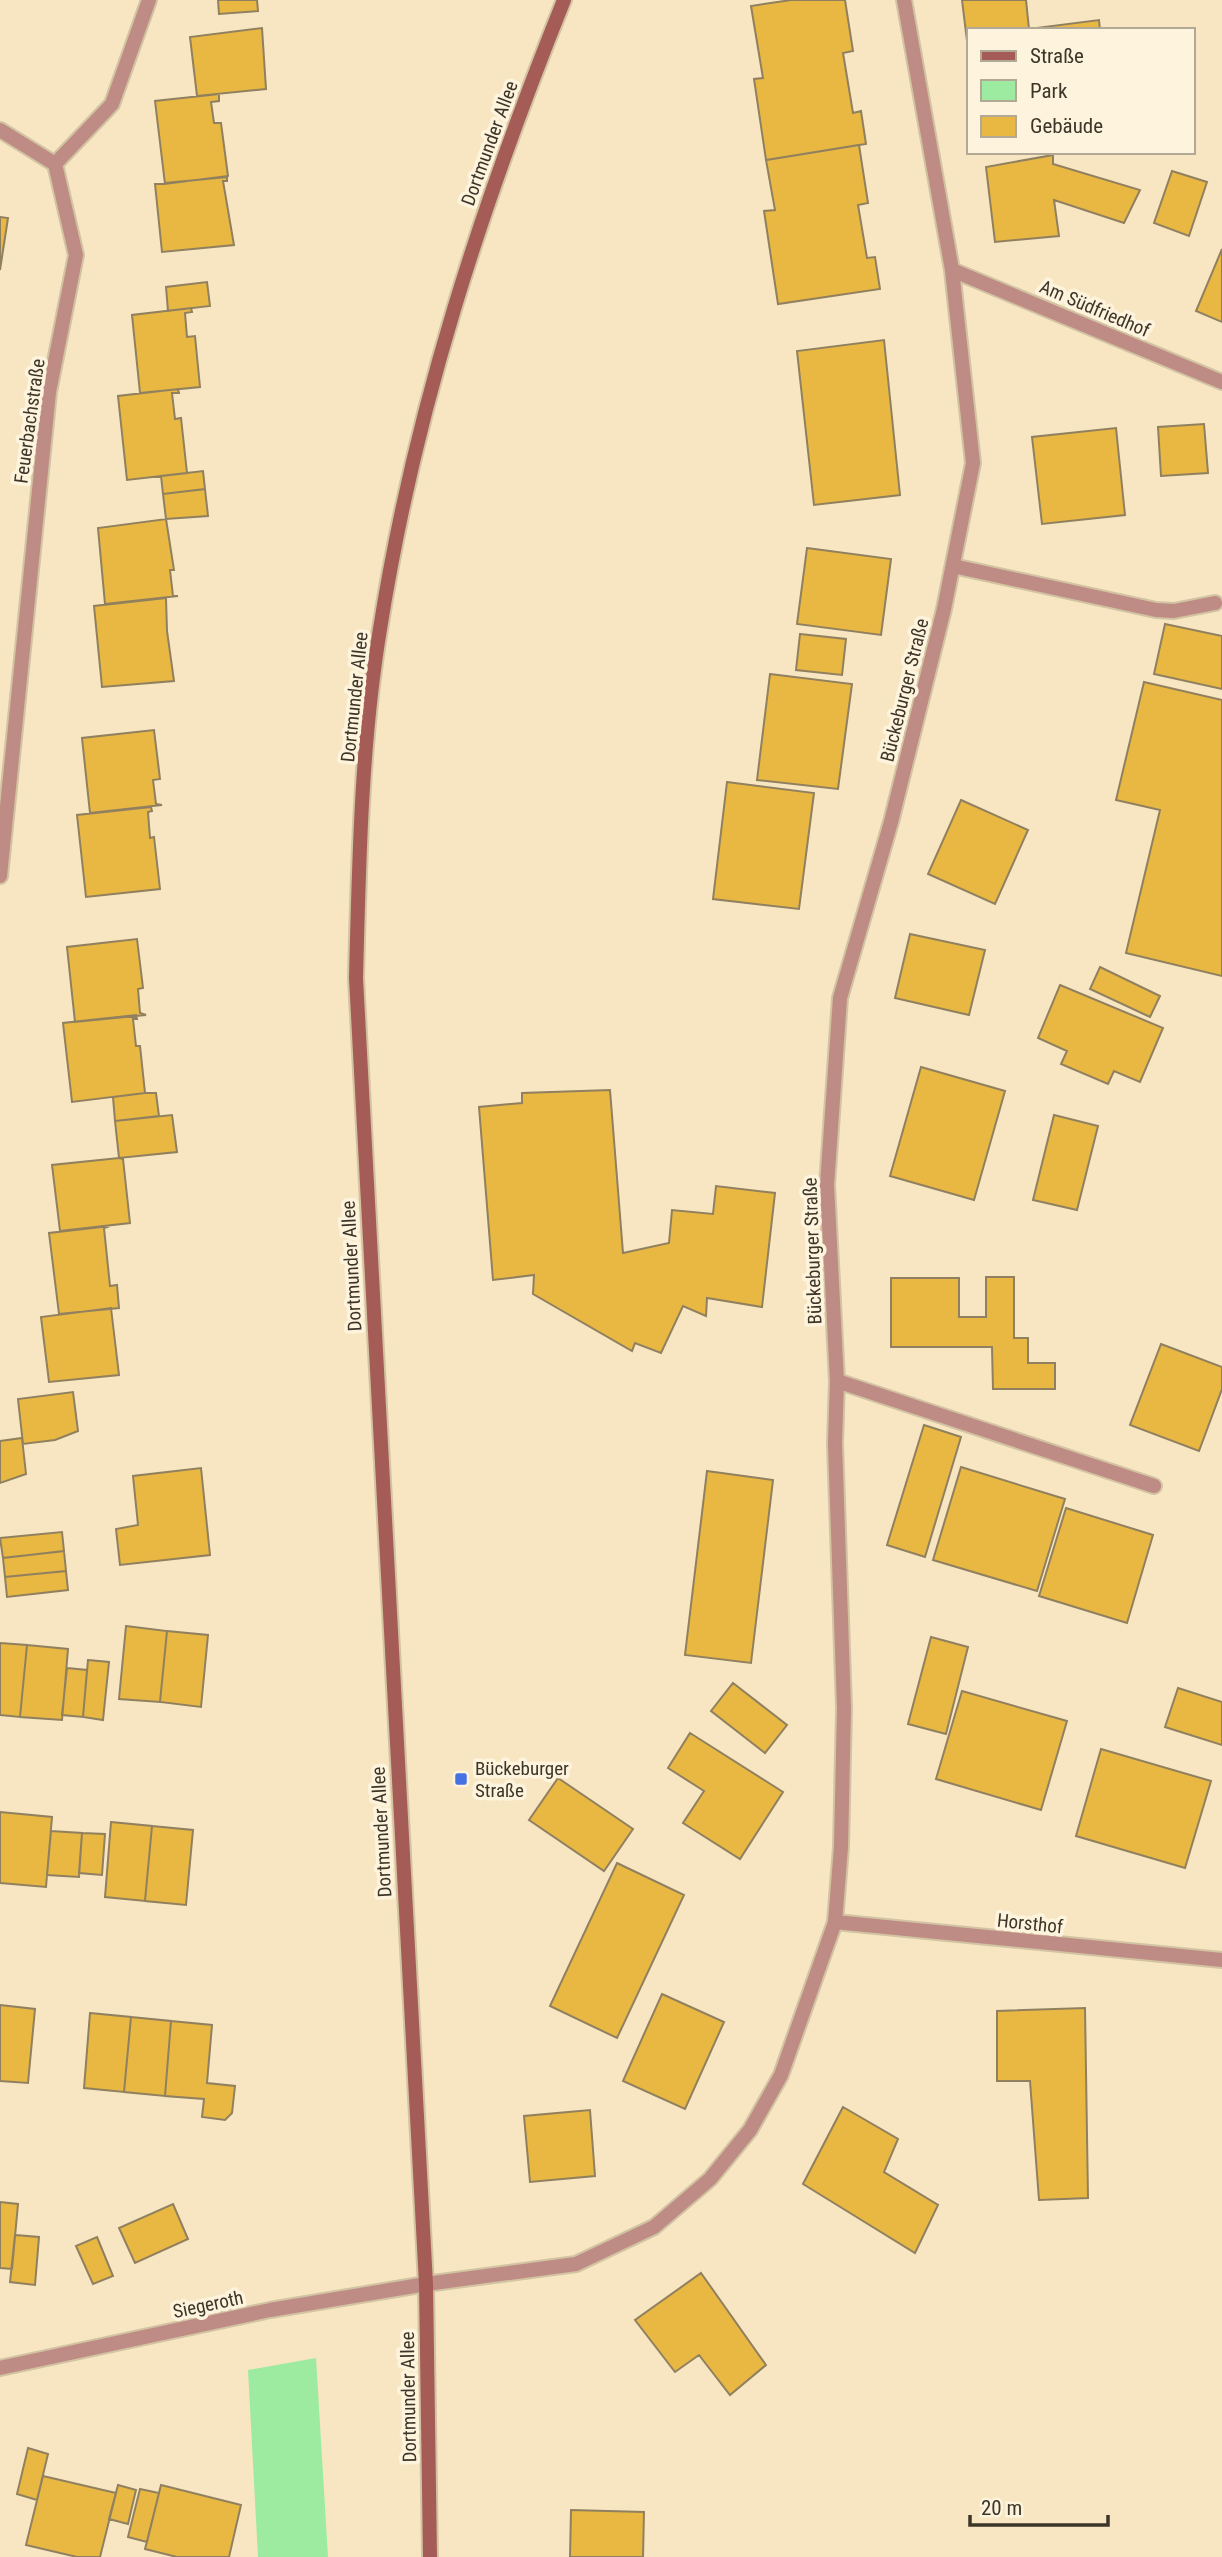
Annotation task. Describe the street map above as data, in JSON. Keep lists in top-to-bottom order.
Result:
{
  "streets": {
    "main road": ["Dortmunder Allee"],
    "street": [
      "Am Südfriedhof",
      "Feuerbachstraße",
      "Bückeburger Straße",
      "Horsthof",
      "Siegeroth"
    ]
  },
  "crossings": [
    ["Dortmunder Allee", "Bückeburger Straße"],
    ["Dortmunder Allee", "Siegeroth"],
    ["Am Südfriedhof", "Bückeburger Straße"],
    ["Bückeburger Straße", "Horsthof"],
    ["Bückeburger Straße", "Siegeroth"]
  ],
  "places": {
    "transit": ["Bückeburger Straße"]
  },
  "legend": ["Straße", "Park", "Gebäude"],
  "scale_bar": "20 m"
}
